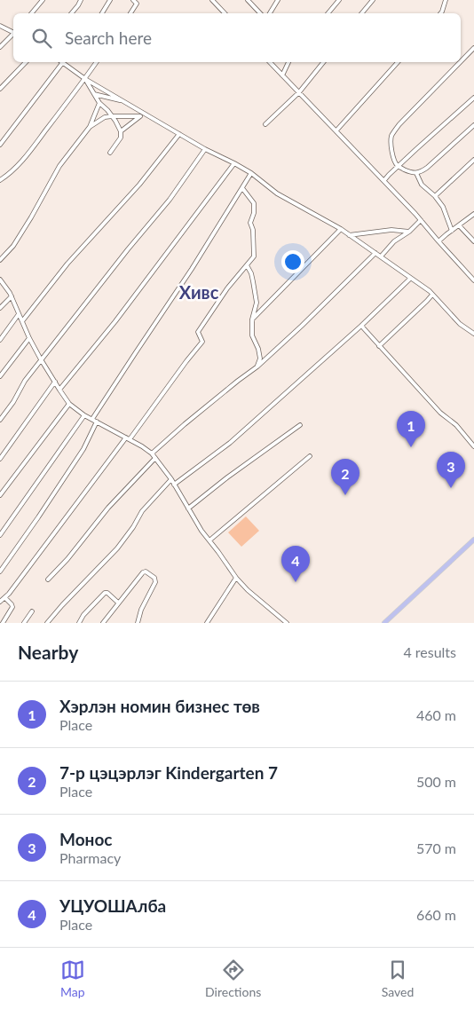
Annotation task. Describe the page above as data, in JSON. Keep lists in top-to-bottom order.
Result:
{
  "districts": ["Хивс"],
  "page": {
    "search": "Search here",
    "pins": [
      "1",
      "3",
      "2",
      "4"
    ],
    "heading": ["Nearby", "4 results"],
    "list": [
      {
        "mark": "1",
        "name": "Хэрлэн номин бизнес төв",
        "note": "Place",
        "value": "460 m"
      },
      {
        "mark": "2",
        "name": "7-р цэцэрлэг Kindergarten 7",
        "note": "Place",
        "value": "500 m"
      },
      {
        "mark": "3",
        "name": "Монос",
        "note": "Pharmacy",
        "value": "570 m"
      },
      {
        "mark": "4",
        "name": "УЦУОШАлба",
        "note": "Place",
        "value": "660 m"
      }
    ],
    "nav": ["Map", "Directions", "Saved"]
  }
}
